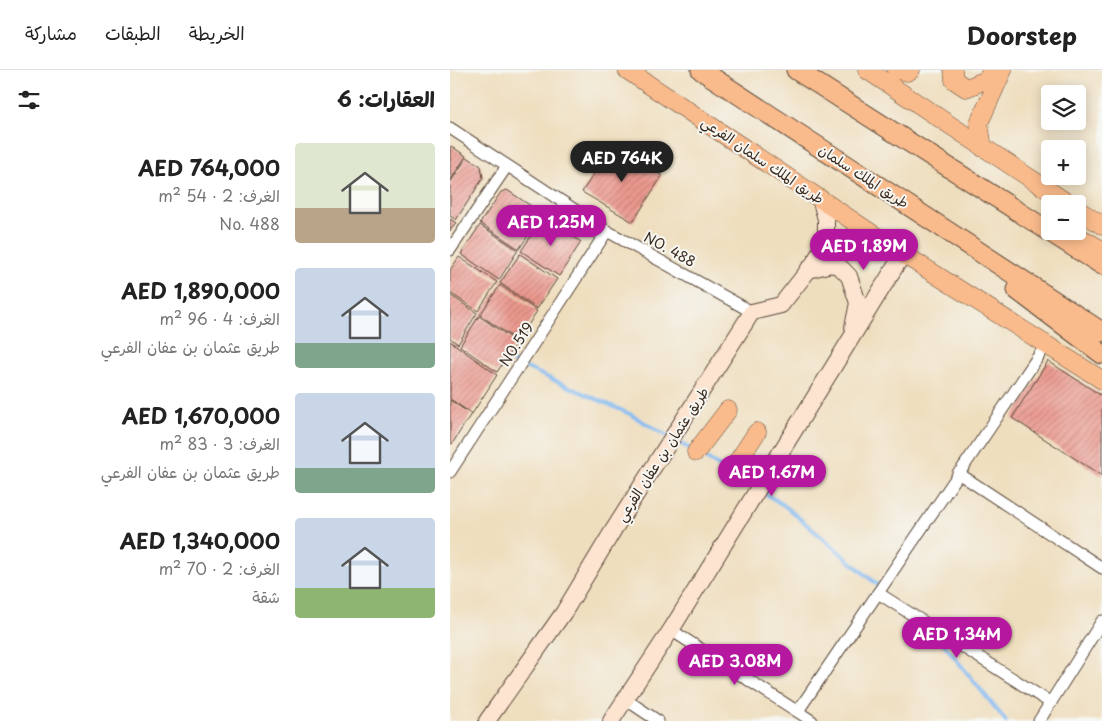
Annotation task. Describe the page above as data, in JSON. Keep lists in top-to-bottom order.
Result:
{
  "streets": {
    "highway": ["طريق الملك سلمان"],
    "main road": ["طريق الملك سلمان الفرعي", "طريق عثمان بن عفان الفرعي"],
    "street": ["NO. 488", "NO.519"]
  },
  "crossings": [
    ["NO. 488", "NO.519"],
    ["NO. 488", "طريق عثمان بن عفان الفرعي"]
  ],
  "page": {
    "header": "Doorstep",
    "nav": ["الخريطة", "الطبقات", "مشاركة"],
    "heading": "العقارات: 6",
    "map_buttons": ["+", "−"],
    "list": [
      {
        "name": "AED 764,000",
        "note": "الغرف: 2 · 54 m² · No. 488"
      },
      {
        "name": "AED 1,890,000",
        "note": "الغرف: 4 · 96 m² · طريق عثمان بن عفان الفرعي"
      },
      {
        "name": "AED 1,670,000",
        "note": "الغرف: 3 · 83 m² · طريق عثمان بن عفان الفرعي"
      },
      {
        "name": "AED 1,340,000",
        "note": "الغرف: 2 · 70 m² · شقة"
      }
    ],
    "price": [
      "AED 764K",
      "AED 1.25M",
      "AED 1.89M",
      "AED 1.67M",
      "AED 1.34M",
      "AED 3.08M"
    ]
  }
}
